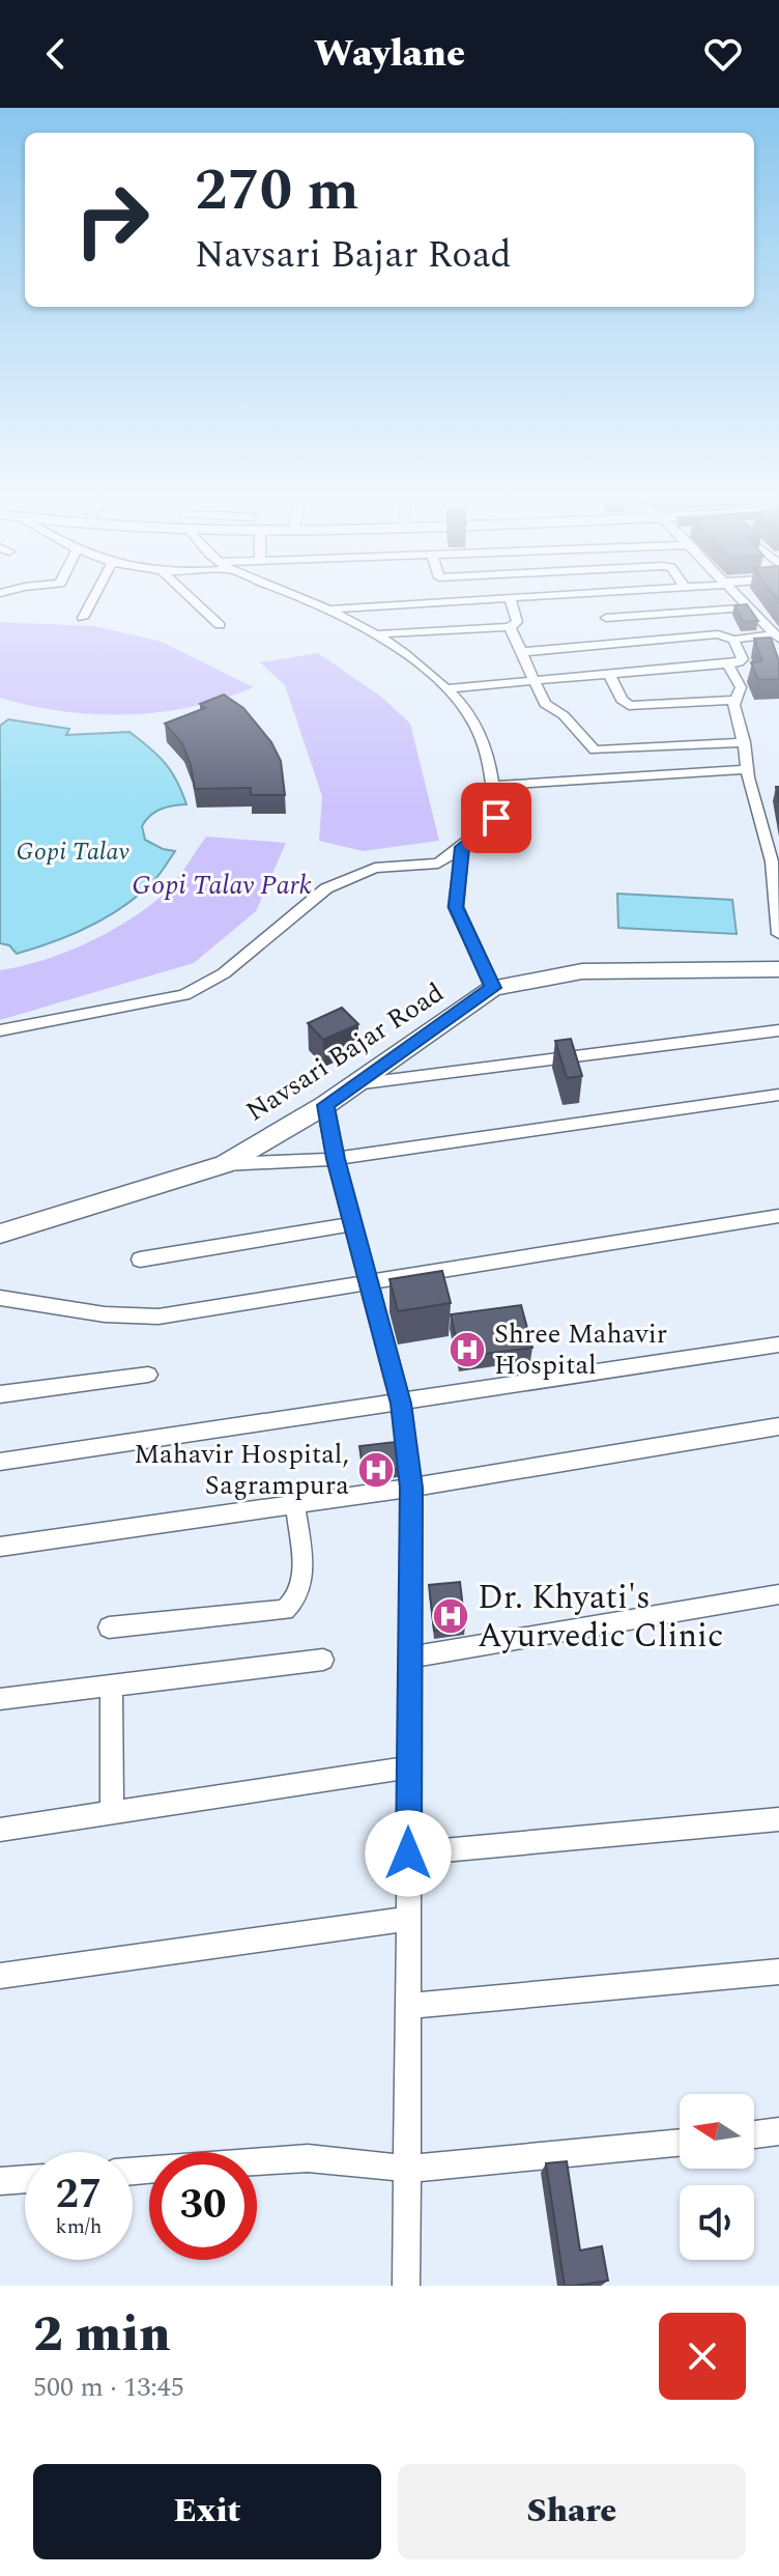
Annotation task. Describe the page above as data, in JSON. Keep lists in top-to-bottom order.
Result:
{
  "streets": {
    "main road": ["Navsari Bajar Road"]
  },
  "water": ["Gopi Talav"],
  "parks": ["Gopi Talav Park"],
  "places": {
    "hospital": ["Shree Mahavir Hospital", "Mahavir Hospital, Sagrampura", "Dr. Khyati's Ayurvedic Clinic"]
  },
  "north": "left",
  "page": {
    "header": "Waylane",
    "turn": ["270 m", "Navsari Bajar Road"],
    "speed": "27 km/h",
    "limit": "30",
    "heading": ["2 min", "500 m · 13:45"],
    "buttons": ["Exit", "Share"]
  }
}
